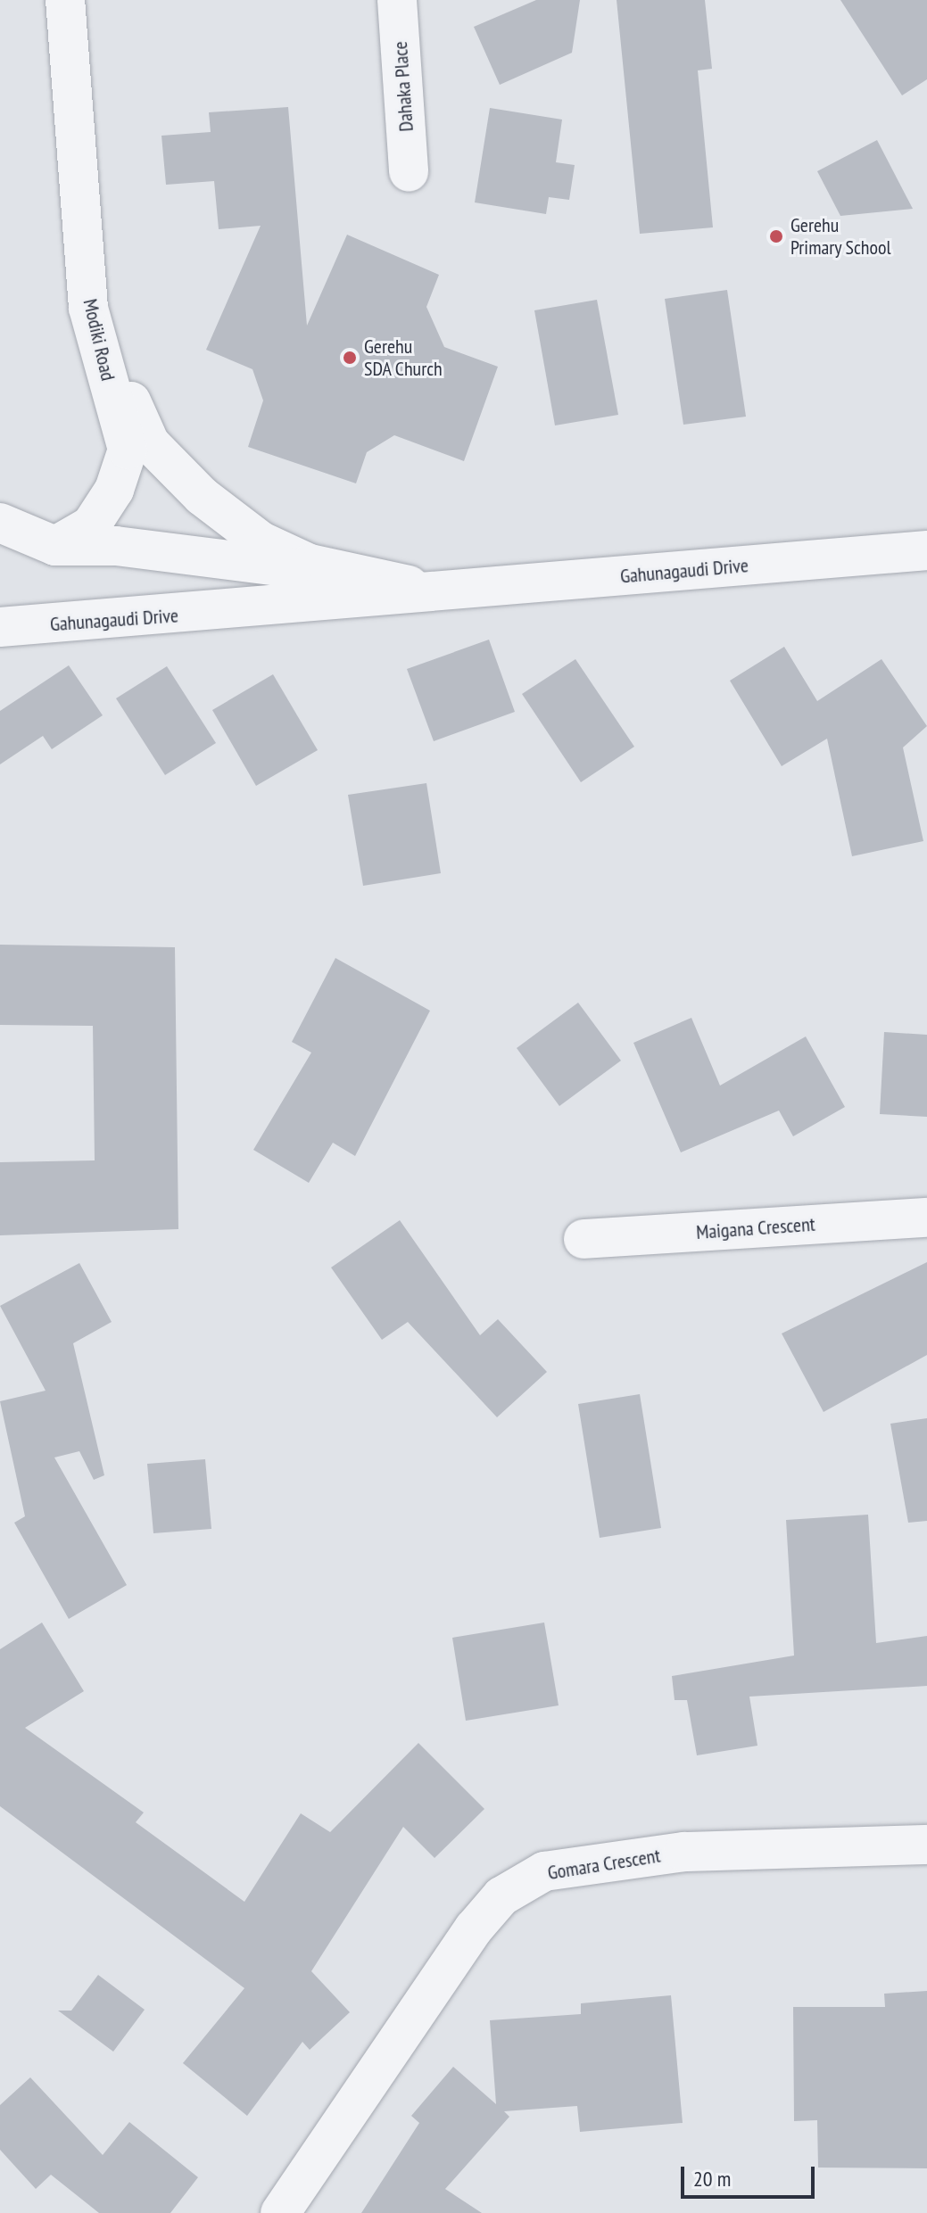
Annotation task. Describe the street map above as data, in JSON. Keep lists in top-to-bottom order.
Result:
{
  "streets": {
    "street": [
      "Dahaka Place",
      "Modiki Road",
      "Gahunagaudi Drive",
      "Maigana Crescent",
      "Gomara Crescent"
    ]
  },
  "crossings": [
    ["Modiki Road", "Gahunagaudi Drive"]
  ],
  "places": ["Gerehu Primary School", "Gerehu SDA Church"],
  "scale_bar": "20 m"
}
